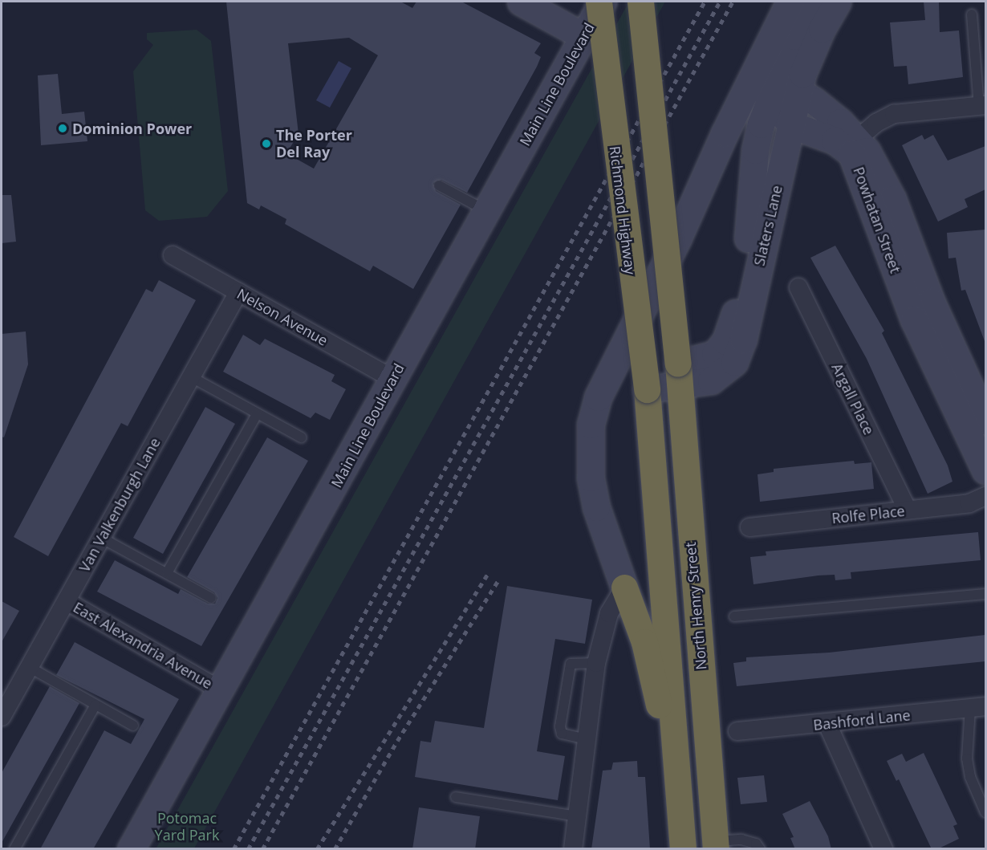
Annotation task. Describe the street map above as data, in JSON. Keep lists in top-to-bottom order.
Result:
{
  "streets": {
    "highway": ["Richmond Highway", "North Henry Street"],
    "street": [
      "Main Line Boulevard",
      "Powhatan Street",
      "Slaters Lane",
      "Nelson Avenue",
      "Argall Place",
      "Van Valkenburgh Lane",
      "Rolfe Place",
      "East Alexandria Avenue",
      "Bashford Lane"
    ]
  },
  "crossings": [
    ["Main Line Boulevard", "Nelson Avenue"],
    ["Main Line Boulevard", "East Alexandria Avenue"],
    ["Richmond Highway", "Slaters Lane"],
    ["Richmond Highway", "North Henry Street"],
    ["Powhatan Street", "Slaters Lane"],
    ["Slaters Lane", "North Henry Street"],
    ["Nelson Avenue", "Van Valkenburgh Lane"],
    ["Argall Place", "Rolfe Place"],
    ["Van Valkenburgh Lane", "East Alexandria Avenue"]
  ],
  "parks": ["Potomac Yard Park"],
  "places": ["Dominion Power", "The Porter Del Ray"]
}
